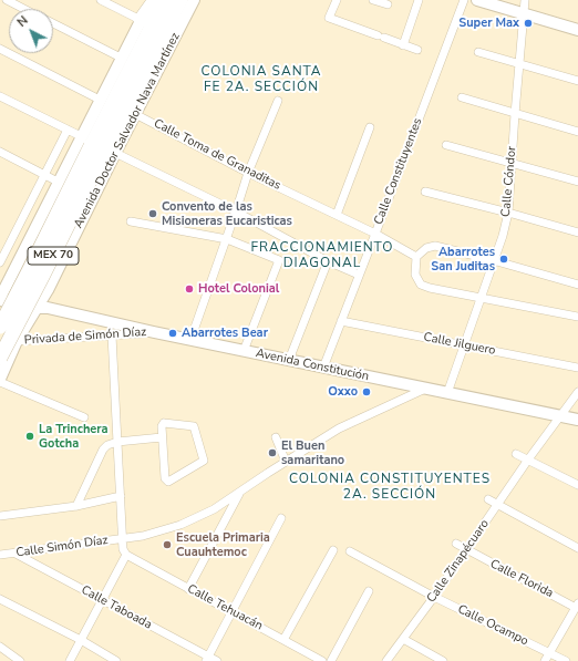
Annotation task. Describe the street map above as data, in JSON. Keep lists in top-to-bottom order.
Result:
{
  "streets": {
    "highway": ["Avenida Doctor Salvador Nava Martínez", "MEX 70"],
    "main road": ["Avenida Constitución"],
    "street": [
      "Calle Toma de Granaditas",
      "Calle Constituyentes",
      "Calle Cóndor",
      "Privada de Simón Díaz",
      "Calle Jilguero",
      "Calle Simón Díaz",
      "Calle Zinapécuaro",
      "Calle Florida",
      "Calle Taboada",
      "Calle Tehuacán",
      "Calle Ocampo"
    ]
  },
  "crossings": [
    ["Avenida Doctor Salvador Nava Martínez", "Calle Toma de Granaditas"],
    ["Avenida Doctor Salvador Nava Martínez", "Privada de Simón Díaz"],
    ["Avenida Doctor Salvador Nava Martínez", "Avenida Constitución"],
    ["Calle Toma de Granaditas", "Calle Constituyentes"],
    ["Calle Constituyentes", "Calle Jilguero"],
    ["Calle Constituyentes", "Avenida Constitución"],
    ["Calle Cóndor", "Calle Jilguero"],
    ["Calle Cóndor", "Avenida Constitución"],
    ["Privada de Simón Díaz", "Avenida Constitución"],
    ["Avenida Constitución", "Calle Simón Díaz"],
    ["Avenida Constitución", "Calle Zinapécuaro"],
    ["Calle Simón Díaz", "Calle Taboada"],
    ["Calle Zinapécuaro", "Calle Florida"],
    ["Calle Zinapécuaro", "Calle Ocampo"]
  ],
  "districts": ["COLONIA SANTA FE 2A. SECCIÓN", "FRACCIONAMIENTO DIAGONAL", "COLONIA CONSTITUYENTES 2A. SECCIÓN"],
  "places": [
    "Super Max",
    "Convento de las Misioneras Eucaristicas",
    "Abarrotes San Juditas",
    "Hotel Colonial",
    "Abarrotes Bear",
    "Oxxo",
    "La Trinchera Gotcha",
    "El Buen samaritano",
    "Escuela Primaria Cuauhtemoc"
  ],
  "north": "top left"
}
